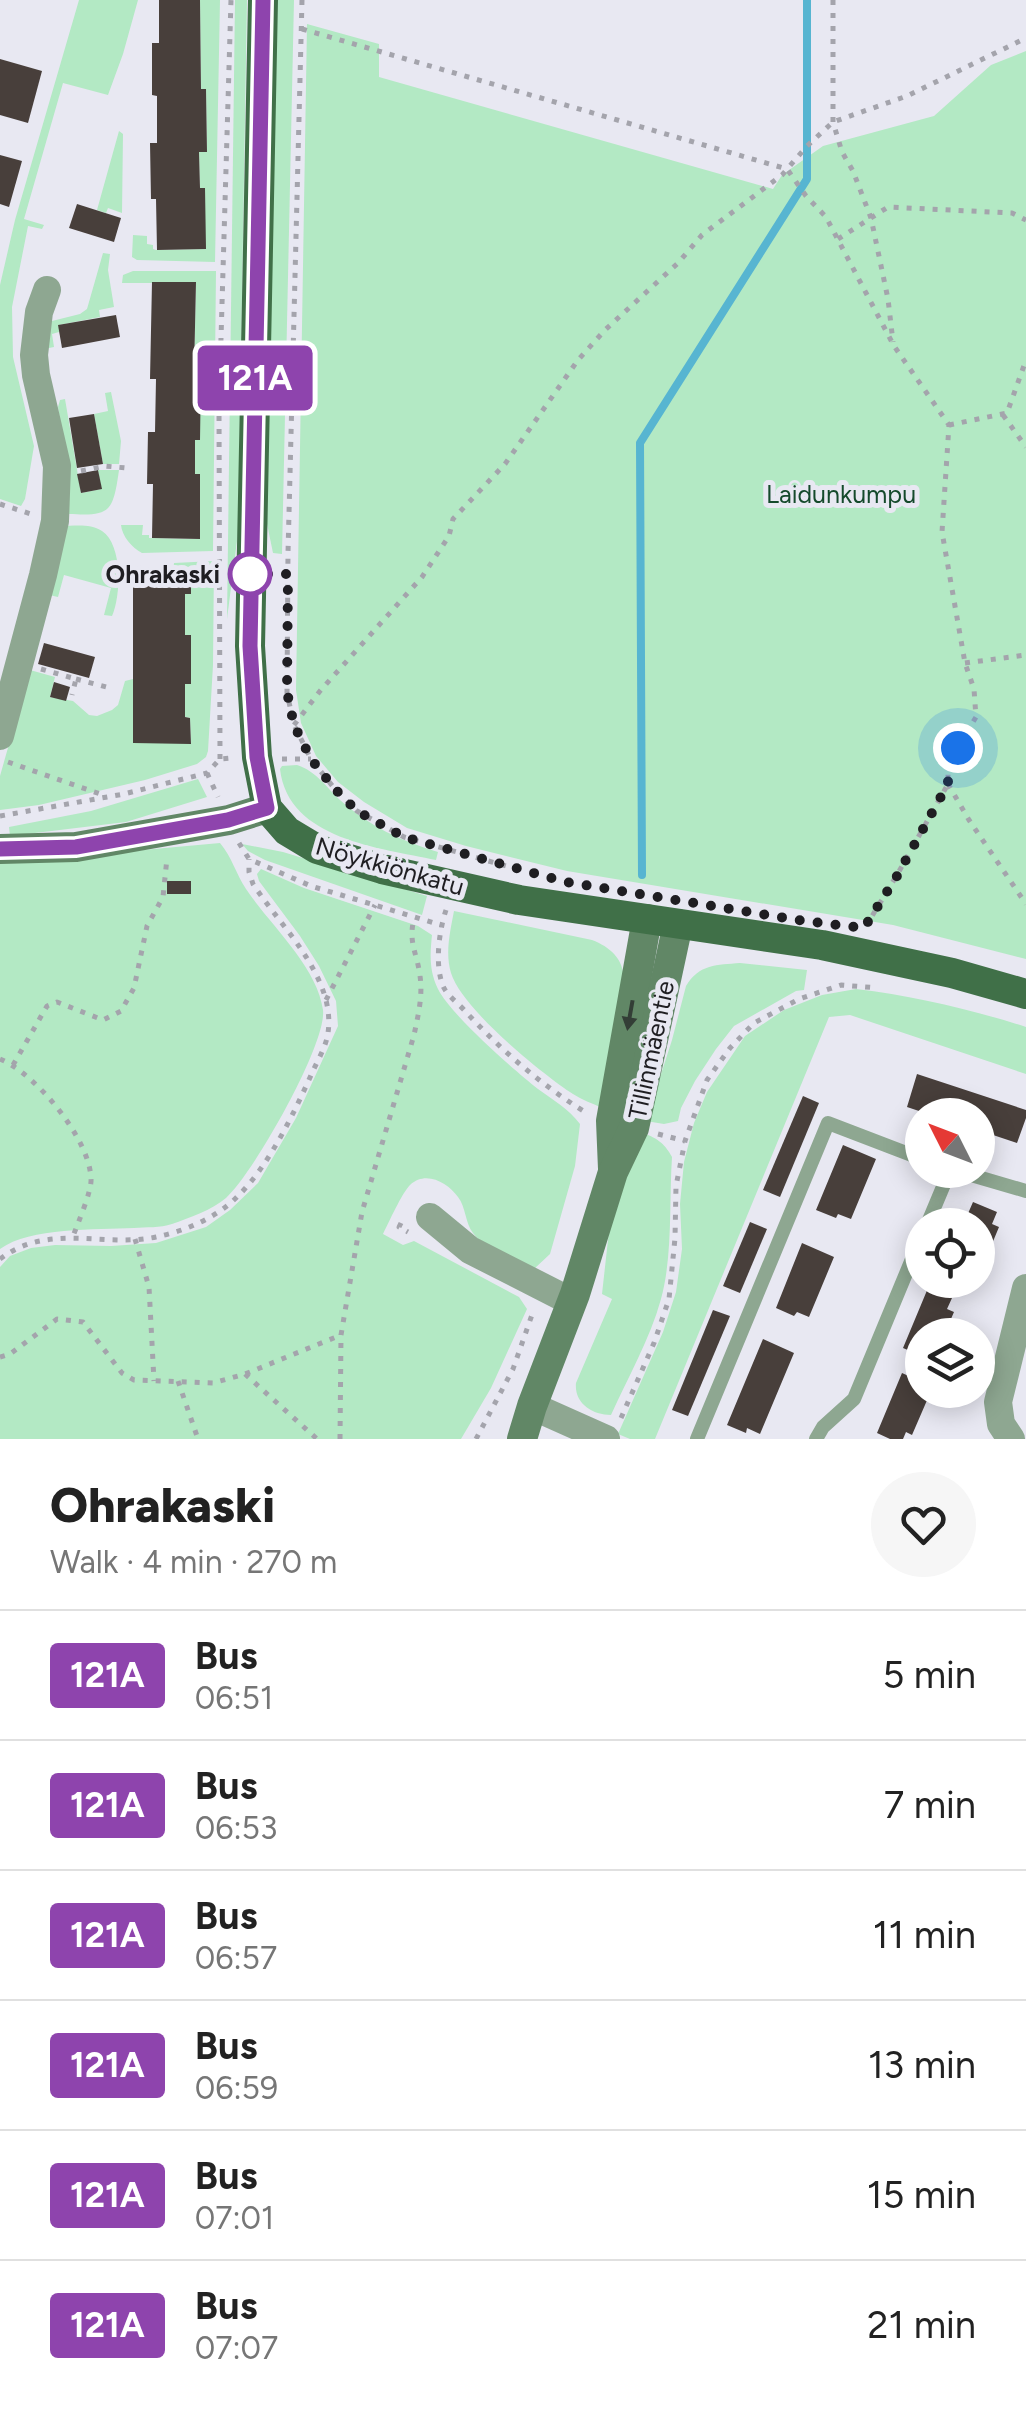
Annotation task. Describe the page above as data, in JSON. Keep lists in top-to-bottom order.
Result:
{
  "streets": {
    "main road": ["Nöykkiönkatu"],
    "street": ["Tillinmäentie"]
  },
  "crossings": [
    ["Nöykkiönkatu", "Tillinmäentie"]
  ],
  "parks": ["Laidunkumpu"],
  "places": ["Ohrakaski"],
  "lines": ["bus line 121A"],
  "north": "top left",
  "page": {
    "on_map": "121A",
    "heading": ["Ohrakaski", "Walk · 4 min · 270 m"],
    "list": [
      {
        "mark": "121A",
        "name": "Bus",
        "note": "06:51",
        "value": "5 min"
      },
      {
        "mark": "121A",
        "name": "Bus",
        "note": "06:53",
        "value": "7 min"
      },
      {
        "mark": "121A",
        "name": "Bus",
        "note": "06:57",
        "value": "11 min"
      },
      {
        "mark": "121A",
        "name": "Bus",
        "note": "06:59",
        "value": "13 min"
      },
      {
        "mark": "121A",
        "name": "Bus",
        "note": "07:01",
        "value": "15 min"
      },
      {
        "mark": "121A",
        "name": "Bus",
        "note": "07:07",
        "value": "21 min"
      }
    ]
  }
}
